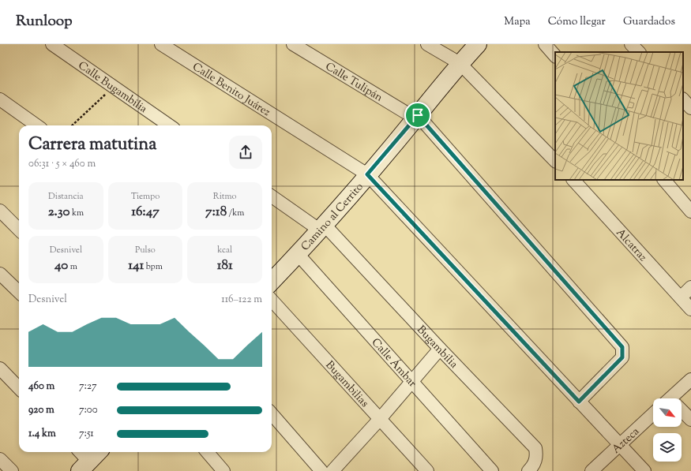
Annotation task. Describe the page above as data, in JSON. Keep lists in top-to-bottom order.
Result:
{
  "streets": {
    "main road": ["Camino al Cerrito"],
    "street": [
      "Calle Tulipán",
      "Calle Bugambilia",
      "Calle Benito Juárez",
      "Alcatraz",
      "Bugambilia",
      "Calle Ámbar",
      "Bugambilias",
      "Azteca"
    ]
  },
  "crossings": [
    ["Calle Tulipán", "Calle Benito Juárez"],
    ["Calle Tulipán", "Camino al Cerrito"],
    ["Calle Benito Juárez", "Camino al Cerrito"],
    ["Calle Benito Juárez", "Azteca"],
    ["Camino al Cerrito", "Bugambilia"],
    ["Camino al Cerrito", "Calle Ámbar"]
  ],
  "north": "bottom right",
  "page": {
    "header": "Runloop",
    "nav": ["Mapa", "Cómo llegar", "Guardados"],
    "heading": ["Carrera matutina", "06:31 · 5 × 460 m"],
    "stats": [
      ["Distancia", "2.30 km"],
      ["Tiempo", "16:47"],
      ["Ritmo", "7:18 /km"],
      ["Desnivel", "40 m"],
      ["Pulso", "141 bpm"],
      ["kcal", "181"]
    ],
    "chart": ["Desnivel", "116–122 m"],
    "list": [
      {
        "name": "460 m",
        "note": "7:27"
      },
      {
        "name": "920 m",
        "note": "7:00"
      },
      {
        "name": "1.4 km",
        "note": "7:51"
      }
    ]
  }
}
